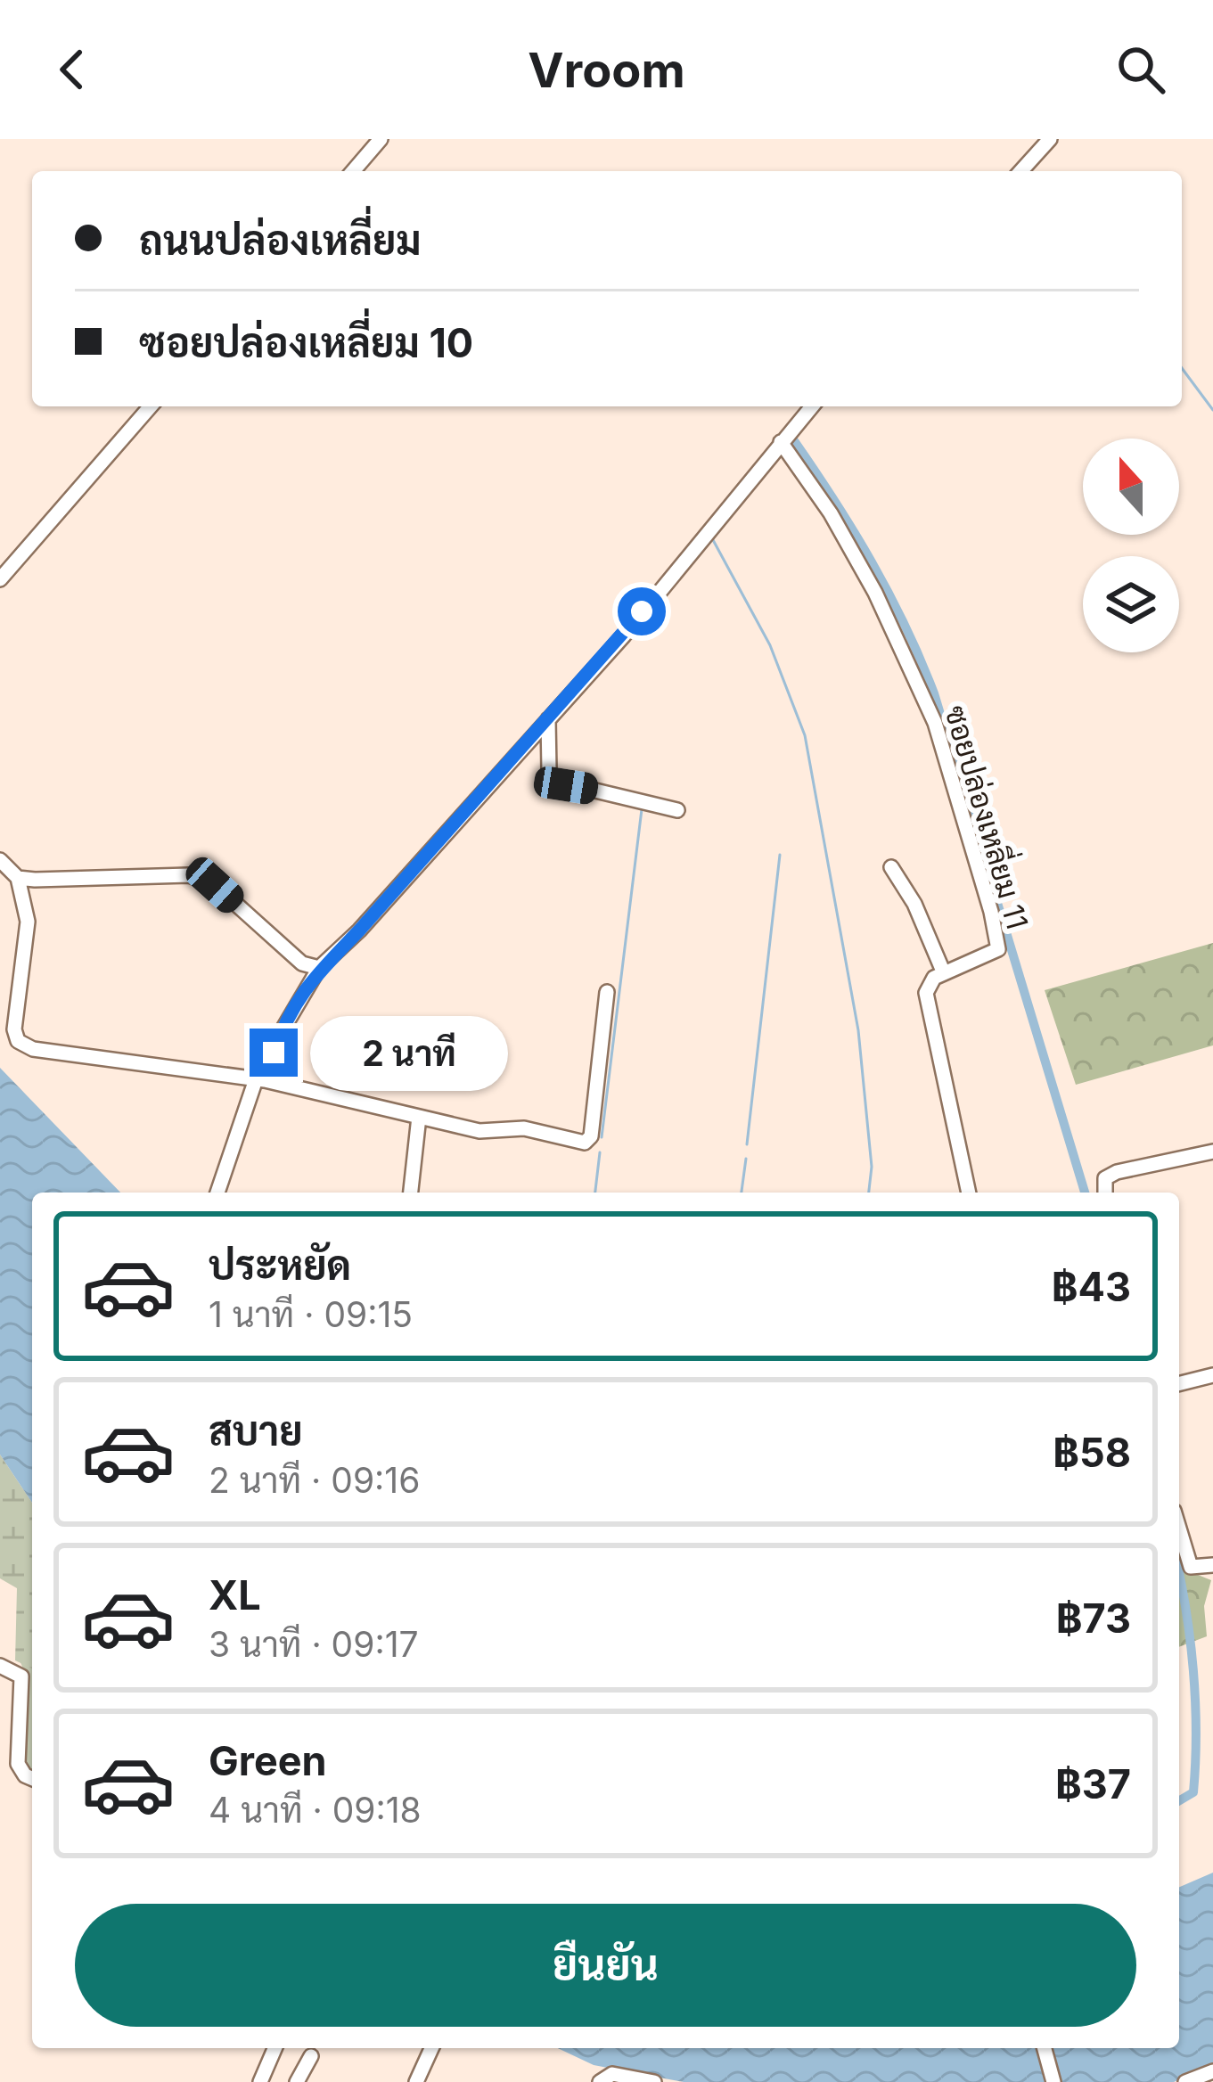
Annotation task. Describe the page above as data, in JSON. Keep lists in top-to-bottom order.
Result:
{
  "streets": {
    "street": ["ซอยปล่องเหลี่ยม 11"]
  },
  "north": "top",
  "page": {
    "header": "Vroom",
    "banner": ["ถนนปล่องเหลี่ยม", "ซอยปล่องเหลี่ยม 10"],
    "bubble": "2 นาที",
    "list": [
      {
        "name": "ประหยัด",
        "note": "1 นาที · 09:15",
        "value": "฿43"
      },
      {
        "name": "สบาย",
        "note": "2 นาที · 09:16",
        "value": "฿58"
      },
      {
        "name": "XL",
        "note": "3 นาที · 09:17",
        "value": "฿73"
      },
      {
        "name": "Green",
        "note": "4 นาที · 09:18",
        "value": "฿37"
      }
    ],
    "buttons": "ยืนยัน"
  }
}
